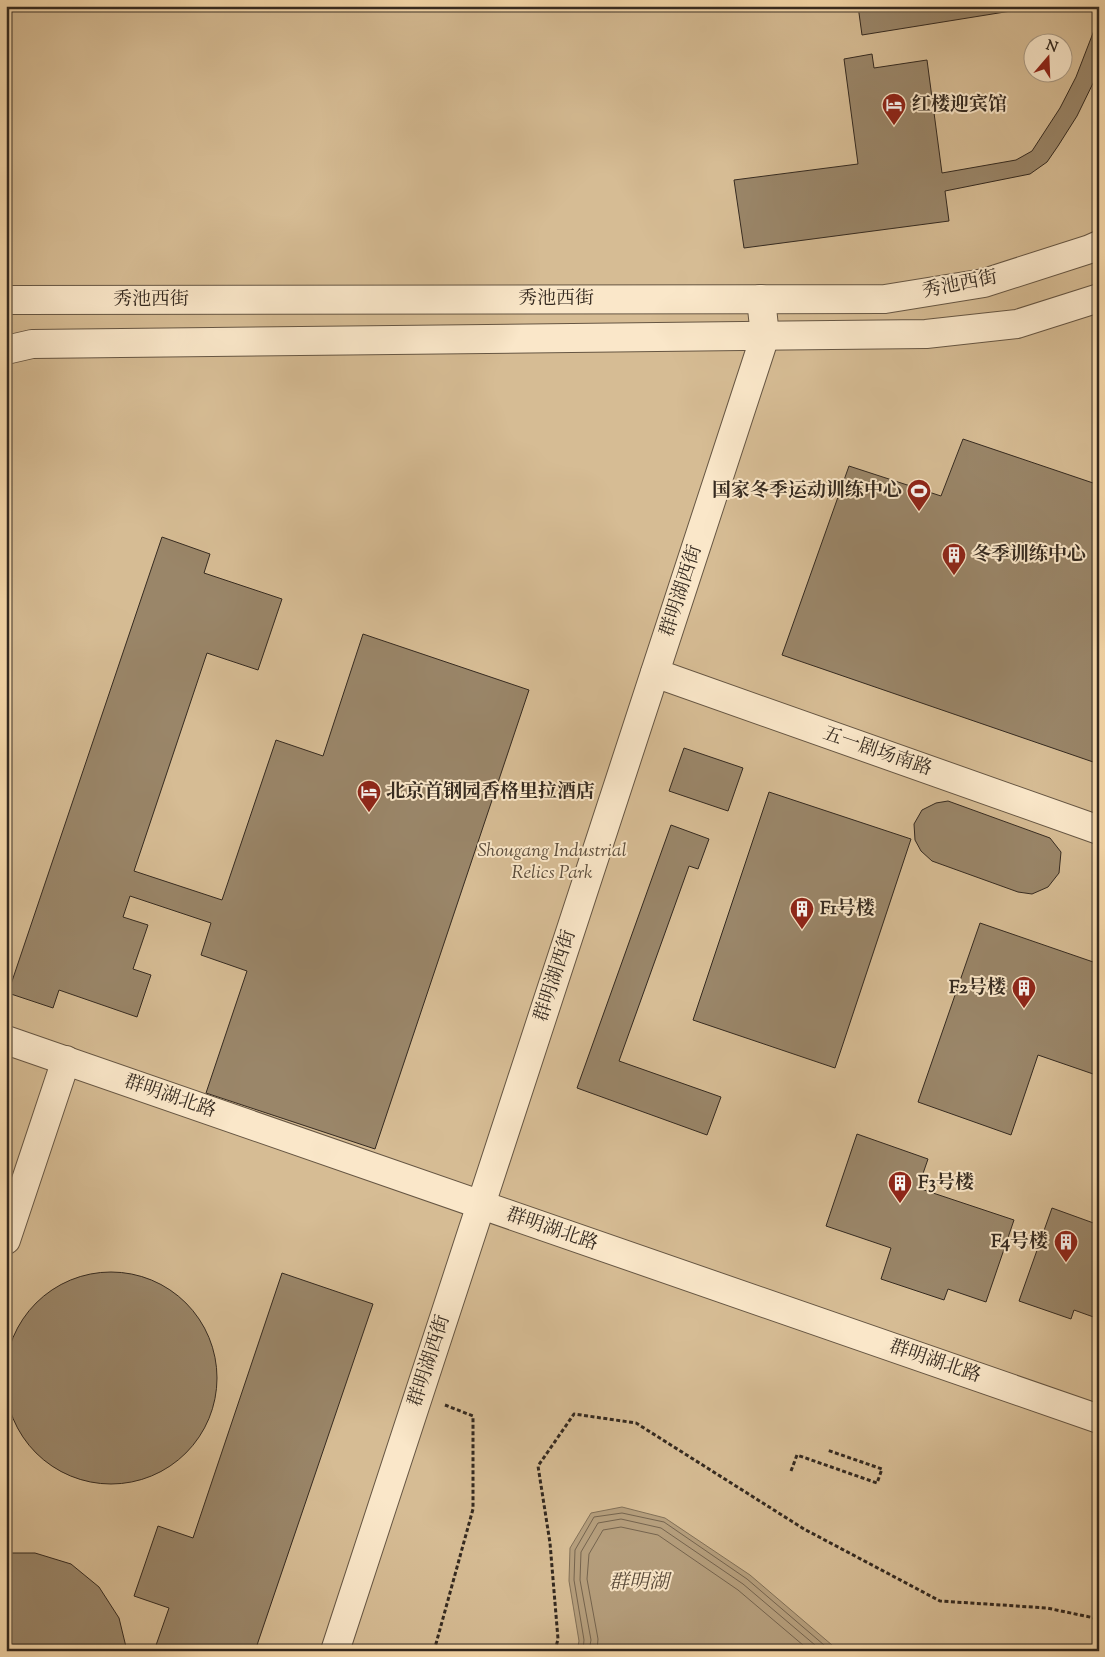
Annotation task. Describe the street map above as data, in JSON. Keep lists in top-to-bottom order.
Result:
{
  "streets": {
    "street": [
      "秀池西街",
      "群明湖西街",
      "五一剧场南路",
      "群明湖北路"
    ]
  },
  "crossings": [
    ["秀池西街", "群明湖西街"],
    ["群明湖西街", "五一剧场南路"],
    ["群明湖西街", "群明湖北路"]
  ],
  "water": ["群明湖"],
  "parks": ["Shougang Industrial Relics Park"],
  "places": {
    "hotel": ["红楼迎宾馆", "北京首钢园香格里拉酒店"],
    "sports": ["国家冬季运动训练中心"],
    "building": [
      "冬季训练中心",
      "F1号楼",
      "F2号楼",
      "F3号楼",
      "F4号楼"
    ]
  },
  "north": "top"
}
